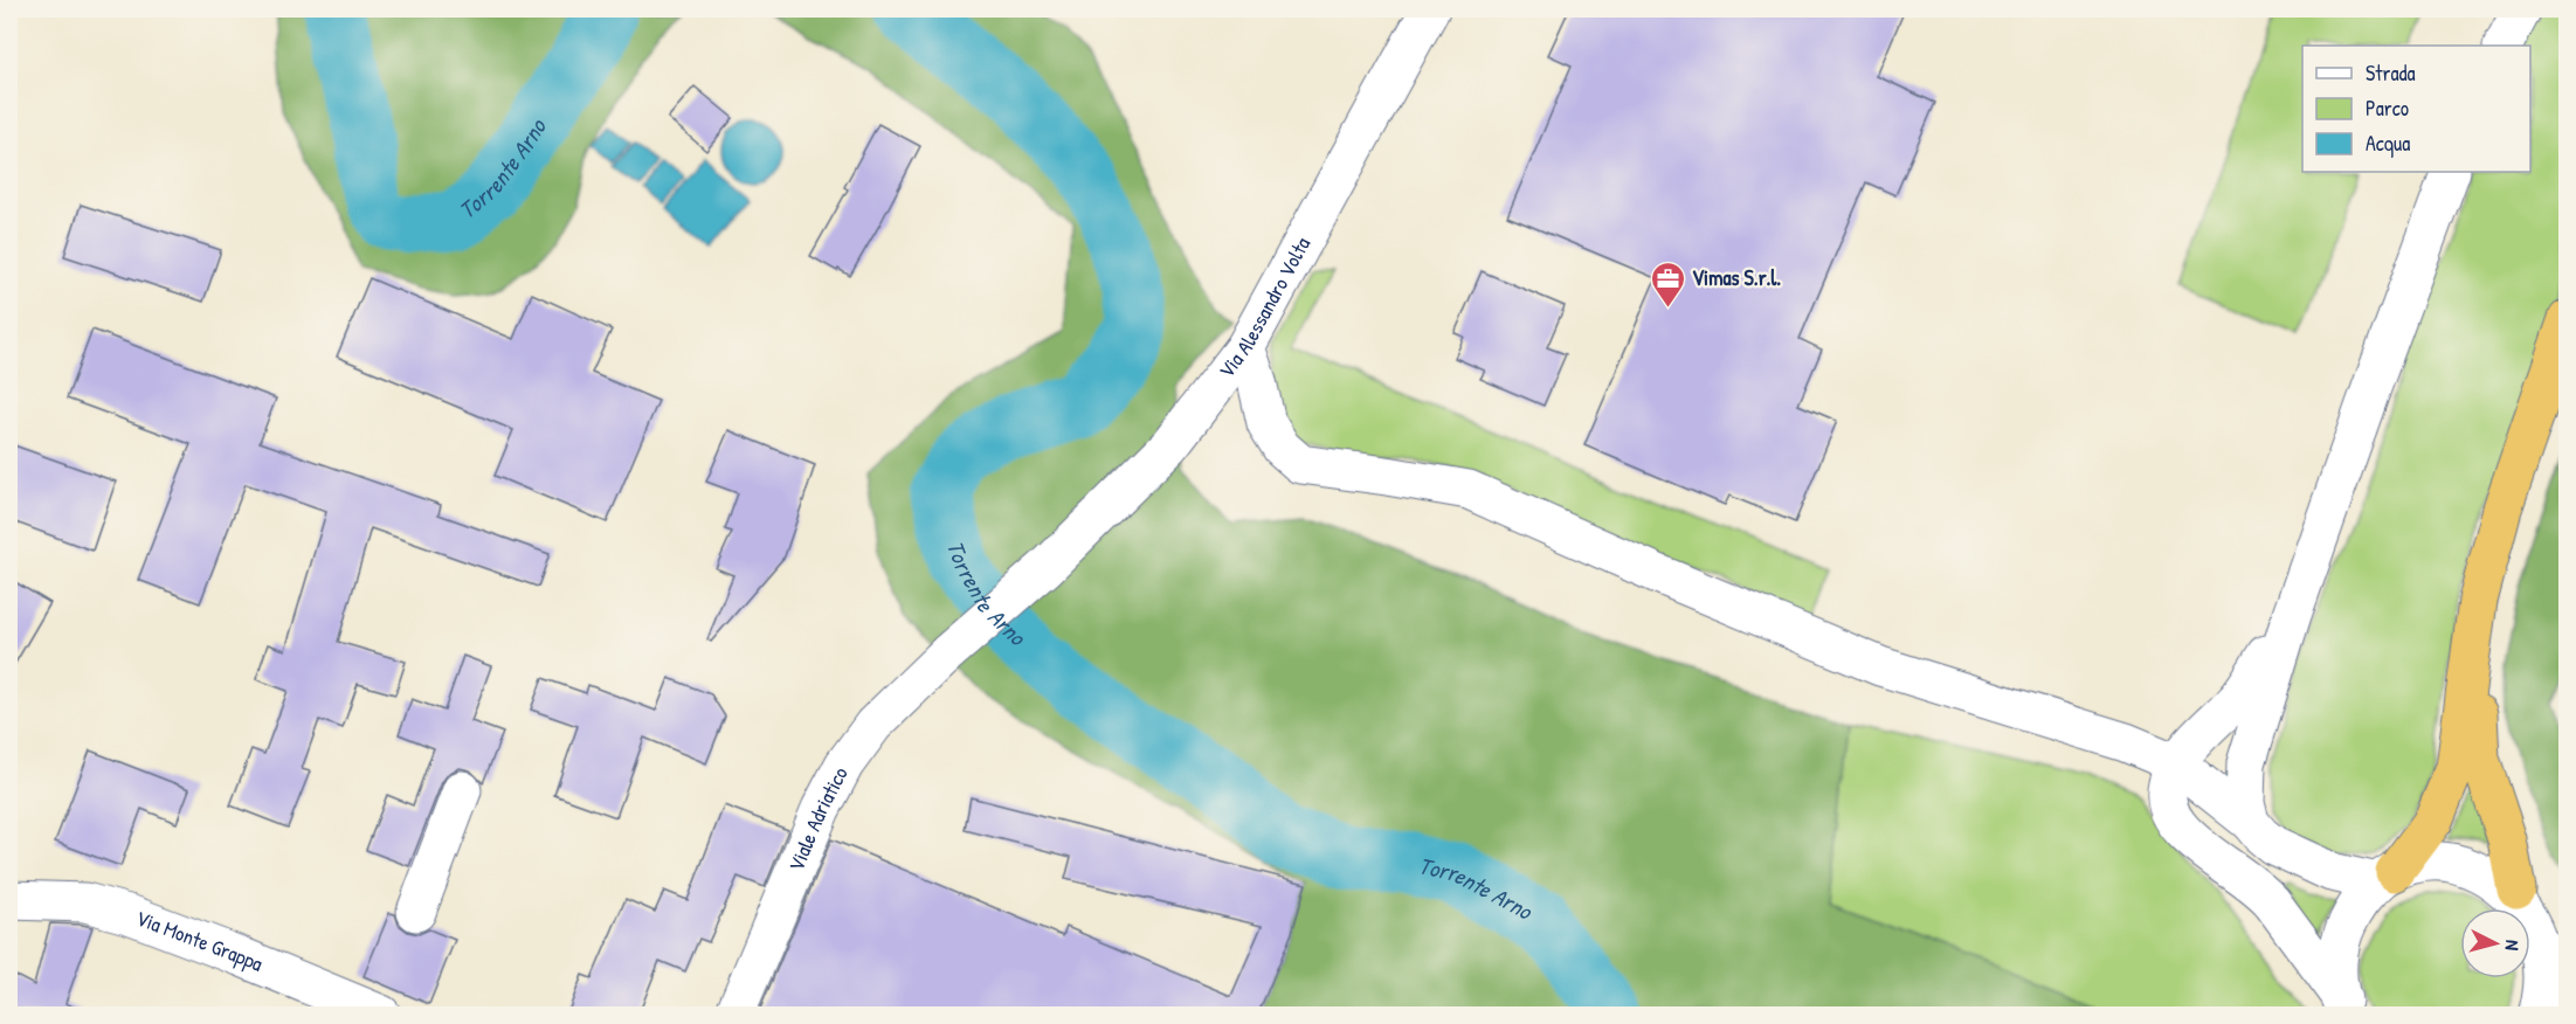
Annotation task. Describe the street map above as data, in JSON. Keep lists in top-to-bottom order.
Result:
{
  "streets": {
    "street": ["Via Alessandro Volta", "Viale Adriatico", "Via Monte Grappa"]
  },
  "crossings": [
    ["Via Alessandro Volta", "Viale Adriatico"]
  ],
  "water": ["Torrente Arno"],
  "places": {
    "office": ["Vimas S.r.l."]
  },
  "legend": ["Strada", "Parco", "Acqua"],
  "north": "right"
}
